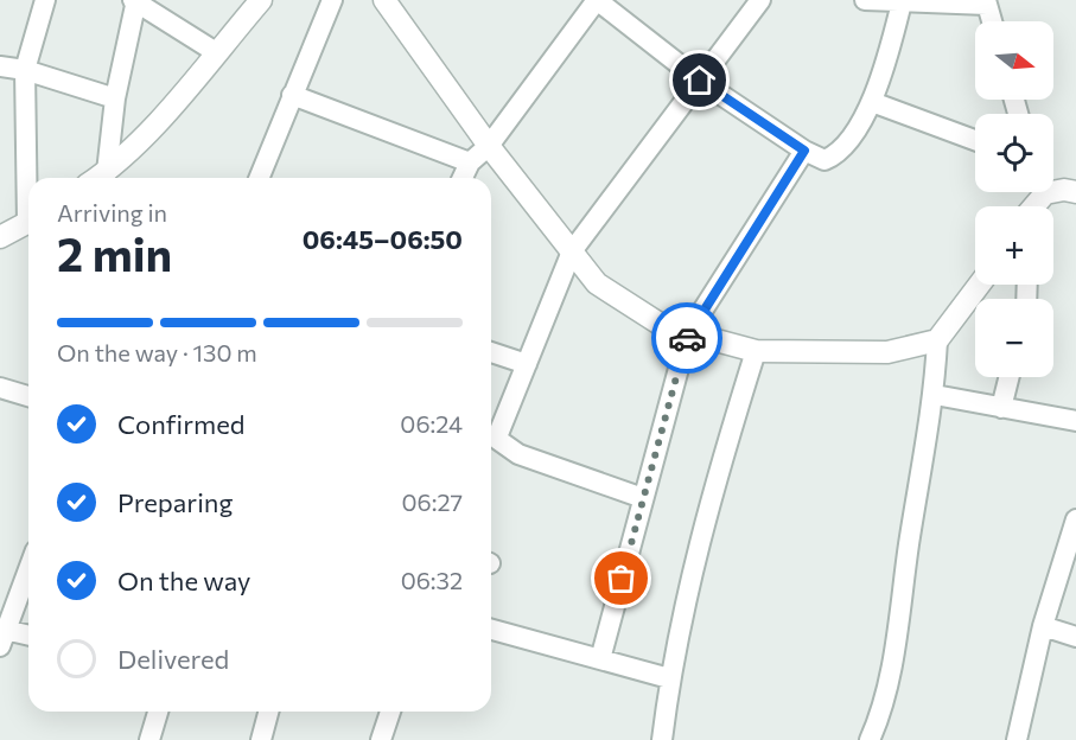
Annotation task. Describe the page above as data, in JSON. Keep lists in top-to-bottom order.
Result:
{
  "north": "right",
  "page": {
    "map_buttons": ["+", "−"],
    "heading": ["2 min", "Arriving in", "06:45–06:50"],
    "bar": "On the way · 130 m",
    "list": [
      ["Confirmed", "06:24"],
      ["Preparing", "06:27"],
      ["On the way", "06:32"],
      "Delivered"
    ]
  }
}
